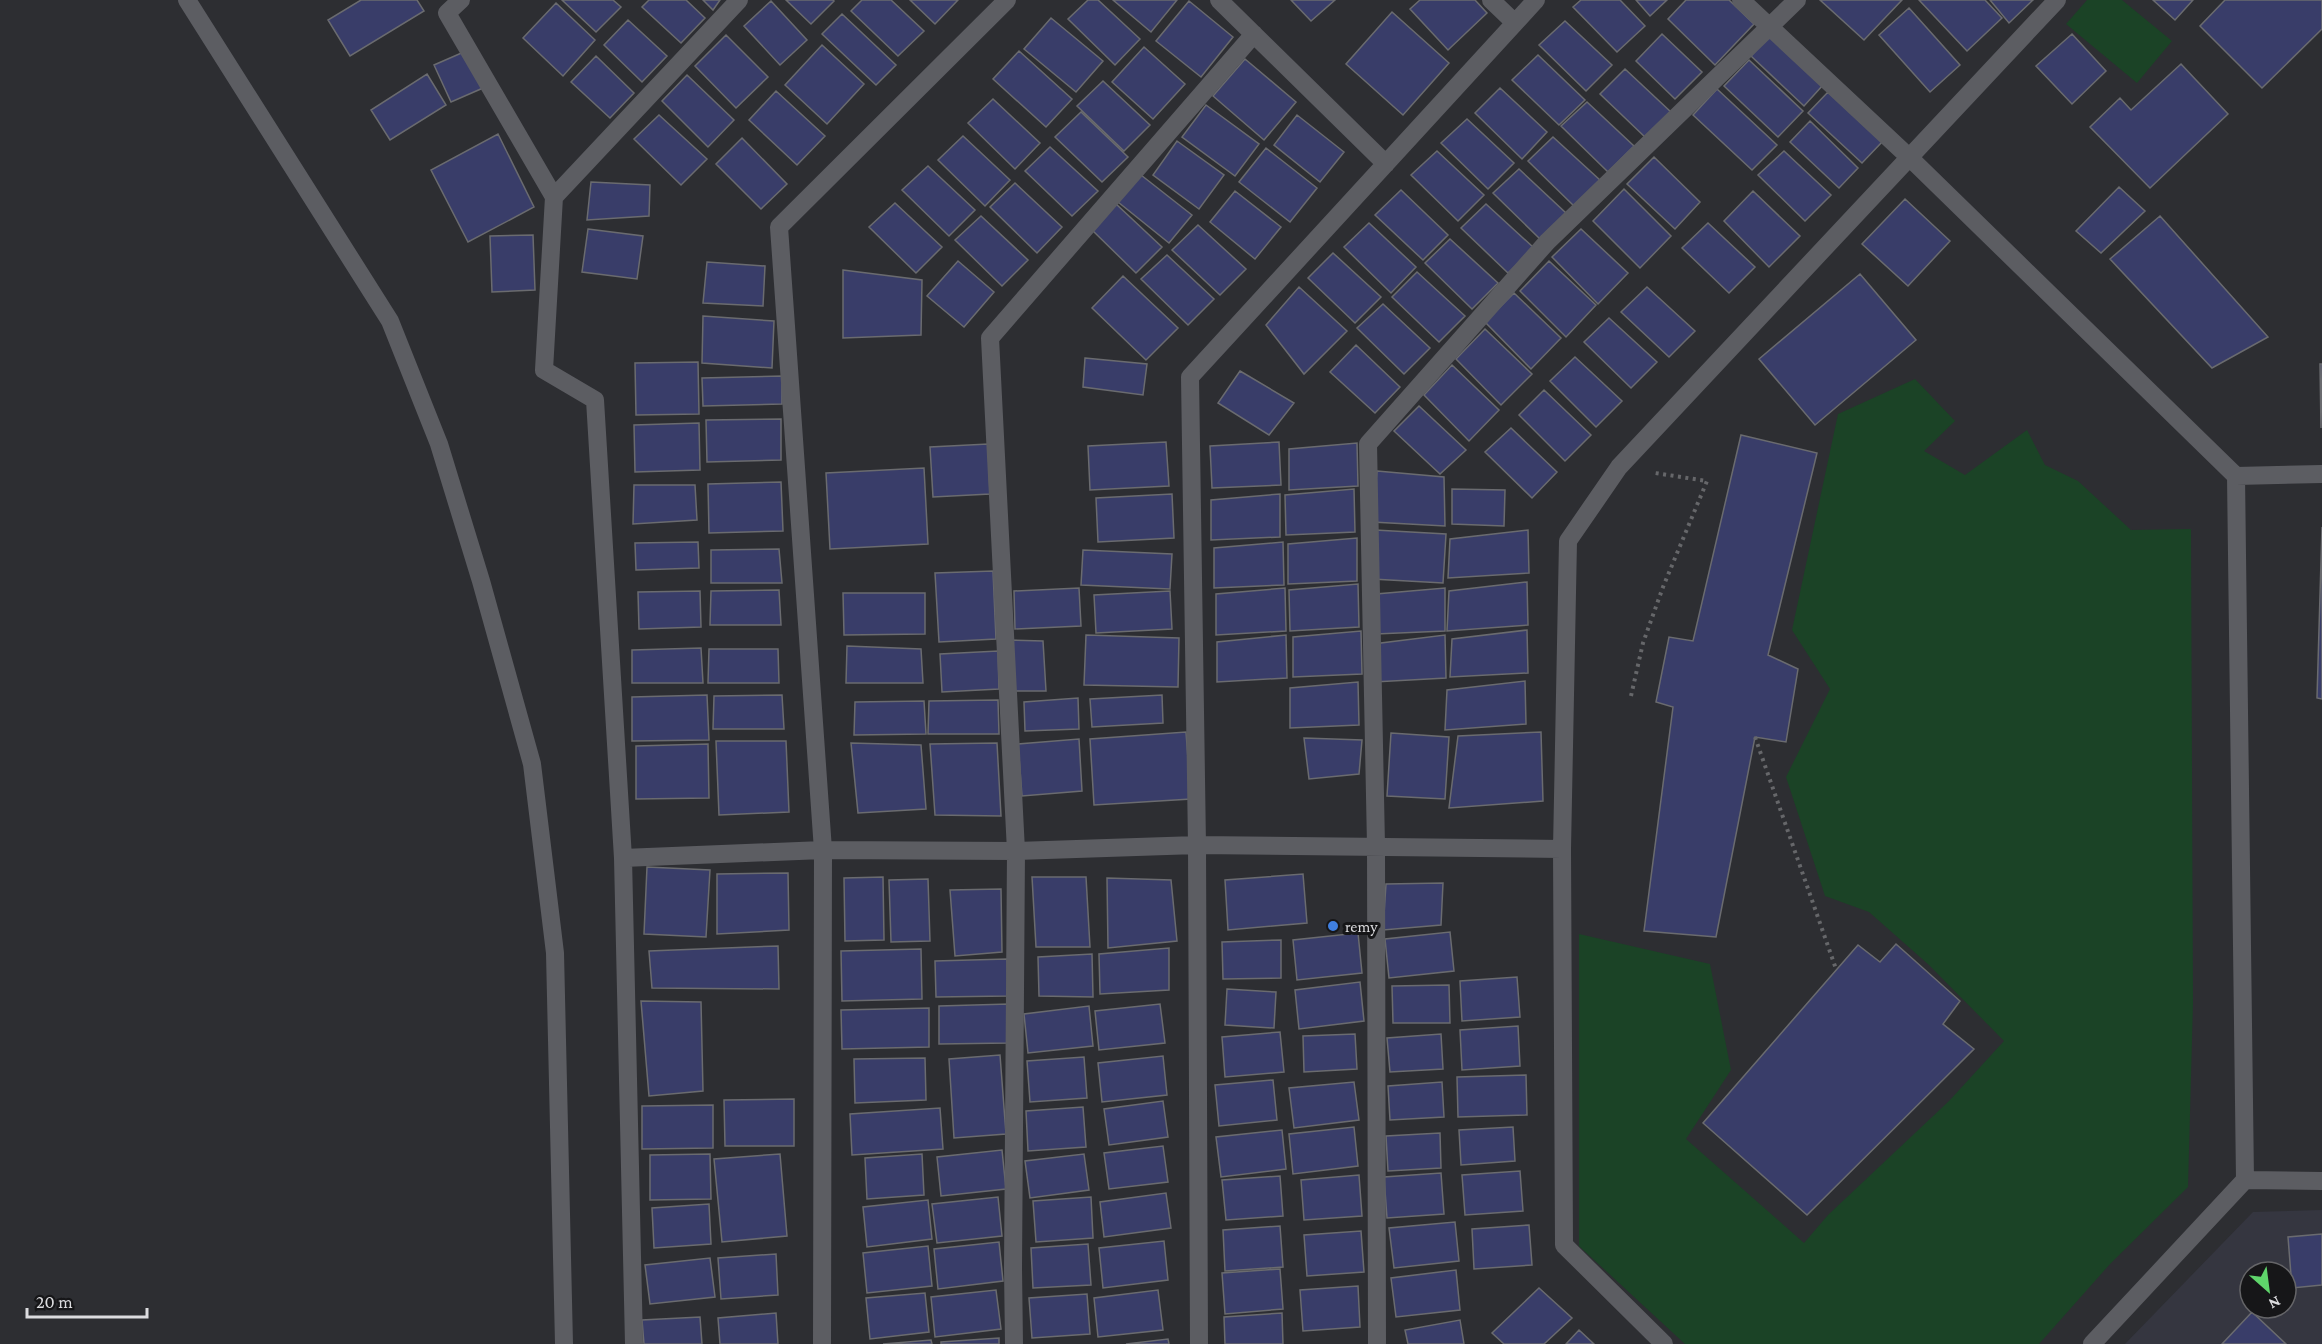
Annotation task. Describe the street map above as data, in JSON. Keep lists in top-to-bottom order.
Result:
{
  "places": ["remy"],
  "scale_bar": "20 m",
  "north": "bottom right"
}
